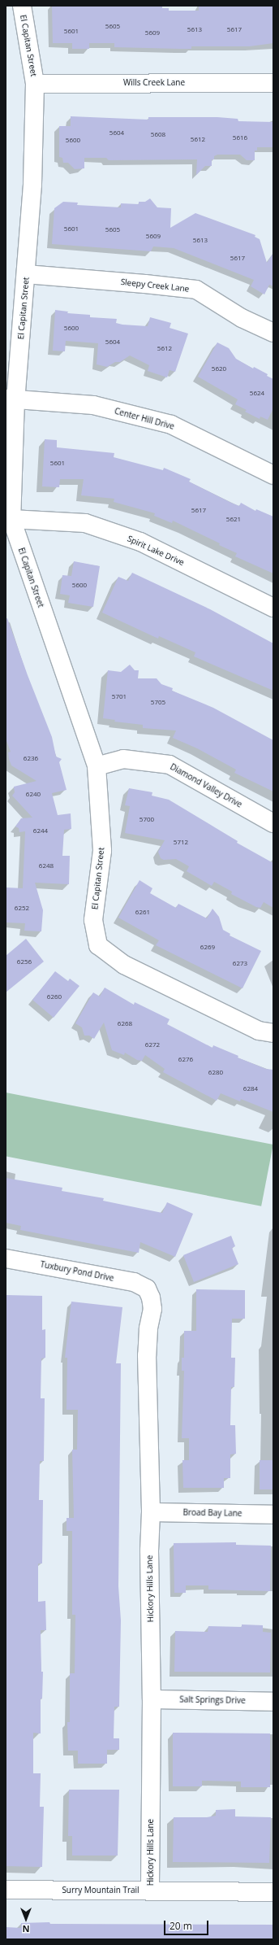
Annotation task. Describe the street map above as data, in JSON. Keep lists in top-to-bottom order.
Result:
{
  "streets": {
    "street": [
      "El Capitan Street",
      "Wills Creek Lane",
      "Sleepy Creek Lane",
      "Center Hill Drive",
      "Spirit Lake Drive",
      "Diamond Valley Drive",
      "Tuxbury Pond Drive",
      "Broad Bay Lane",
      "Hickory Hills Lane",
      "Salt Springs Drive",
      "Surry Mountain Trail"
    ]
  },
  "crossings": [
    ["El Capitan Street", "Wills Creek Lane"],
    ["El Capitan Street", "Sleepy Creek Lane"],
    ["El Capitan Street", "Center Hill Drive"],
    ["El Capitan Street", "Spirit Lake Drive"],
    ["El Capitan Street", "Diamond Valley Drive"],
    ["Tuxbury Pond Drive", "Hickory Hills Lane"],
    ["Broad Bay Lane", "Hickory Hills Lane"],
    ["Hickory Hills Lane", "Salt Springs Drive"],
    ["Hickory Hills Lane", "Surry Mountain Trail"]
  ],
  "house_numbers": [
    "5605",
    "5613",
    "5617",
    "5601",
    "5609",
    "5604",
    "5608",
    "5616",
    "5612",
    "5600",
    "5601",
    "5605",
    "5609",
    "5613",
    "5617",
    "5600",
    "5604",
    "5612",
    "5620",
    "5624",
    "5601",
    "5617",
    "5621",
    "5600",
    "5701",
    "5705",
    "6236",
    "6240",
    "5700",
    "6244",
    "5712",
    "6248",
    "6252",
    "6261",
    "6269",
    "6256",
    "6273",
    "6260",
    "6268",
    "6272",
    "6276",
    "6280",
    "6284"
  ],
  "scale_bar": "20 m",
  "north": "bottom"
}
